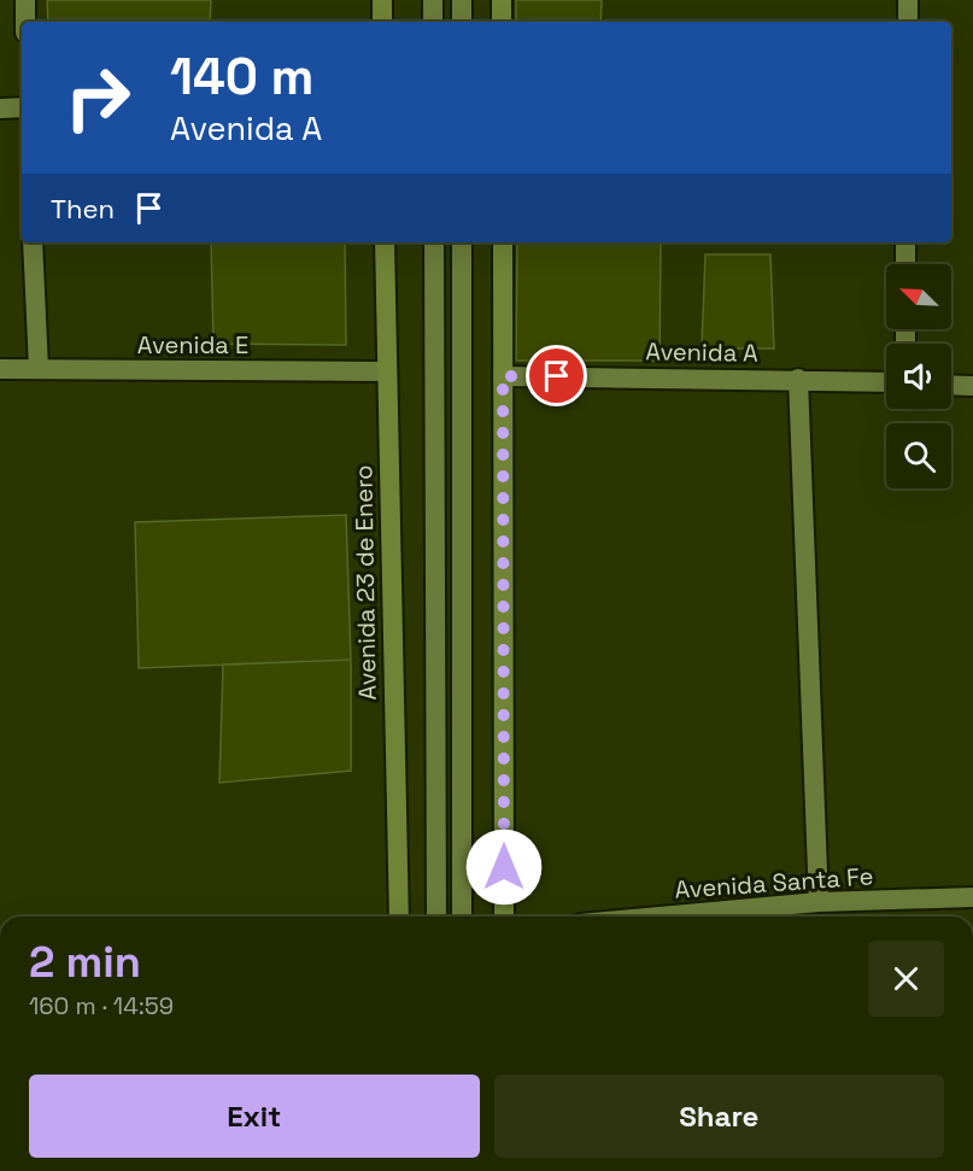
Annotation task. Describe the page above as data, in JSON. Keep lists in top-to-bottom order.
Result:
{
  "streets": {
    "main road": ["Avenida 23 de Enero"],
    "street": ["Avenida E", "Avenida A", "Avenida Santa Fe"]
  },
  "crossings": [
    ["Avenida E", "Avenida 23 de Enero"]
  ],
  "north": "top left",
  "page": {
    "turn": ["140 m", "Avenida A"],
    "then": "Then",
    "heading": ["2 min", "160 m · 14:59"],
    "buttons": ["Exit", "Share"]
  }
}
